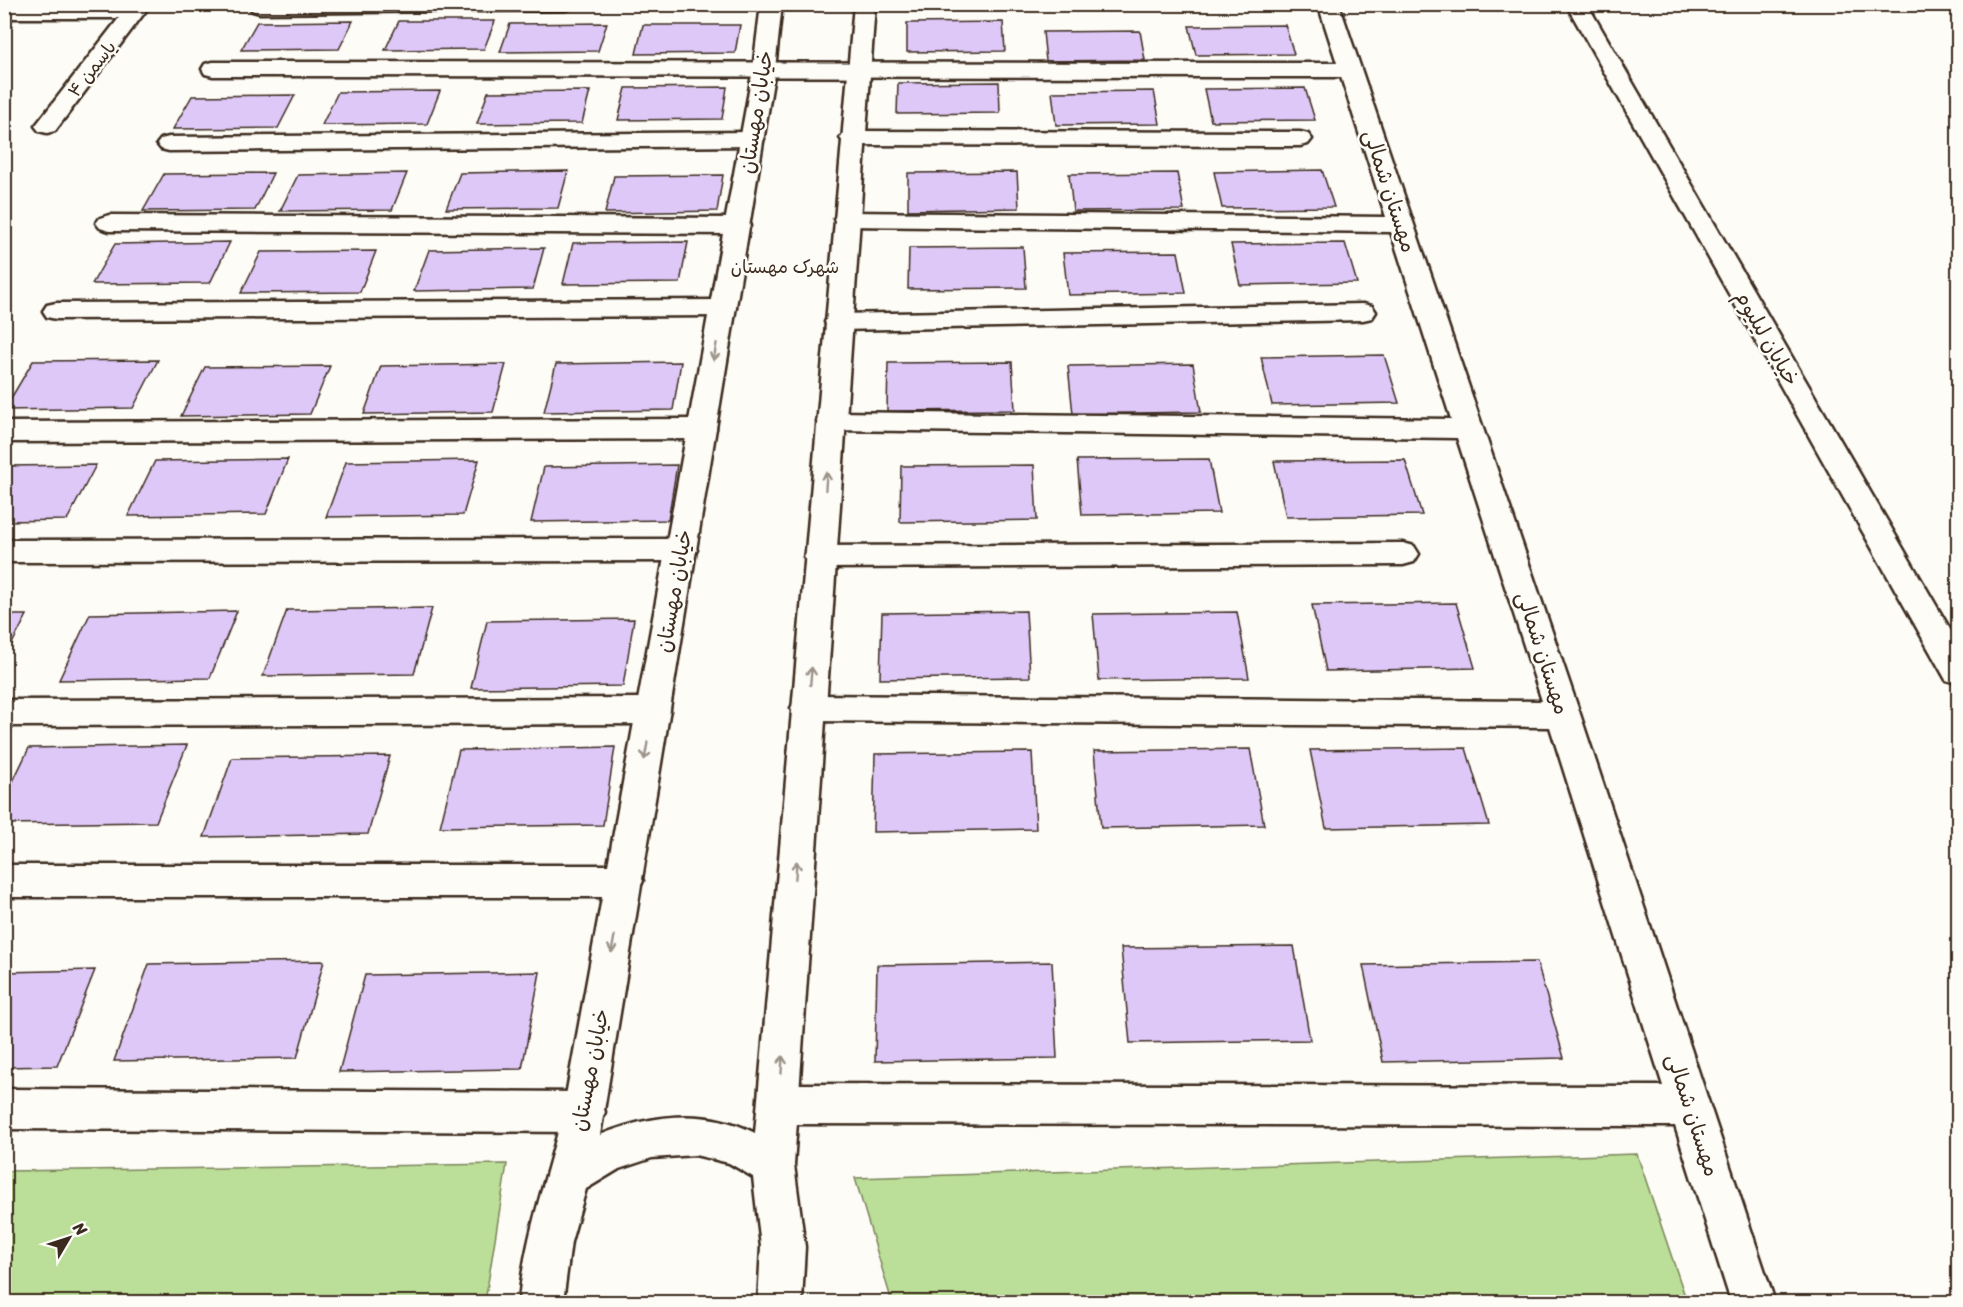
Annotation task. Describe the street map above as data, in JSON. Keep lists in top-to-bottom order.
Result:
{
  "streets": {
    "street": [
      "یاسمن ۴",
      "خیابان مهستان",
      "مهستان شمالی",
      "خیابان لیلیوم"
    ]
  },
  "districts": ["شهرک مهستان"],
  "north": "top right"
}
